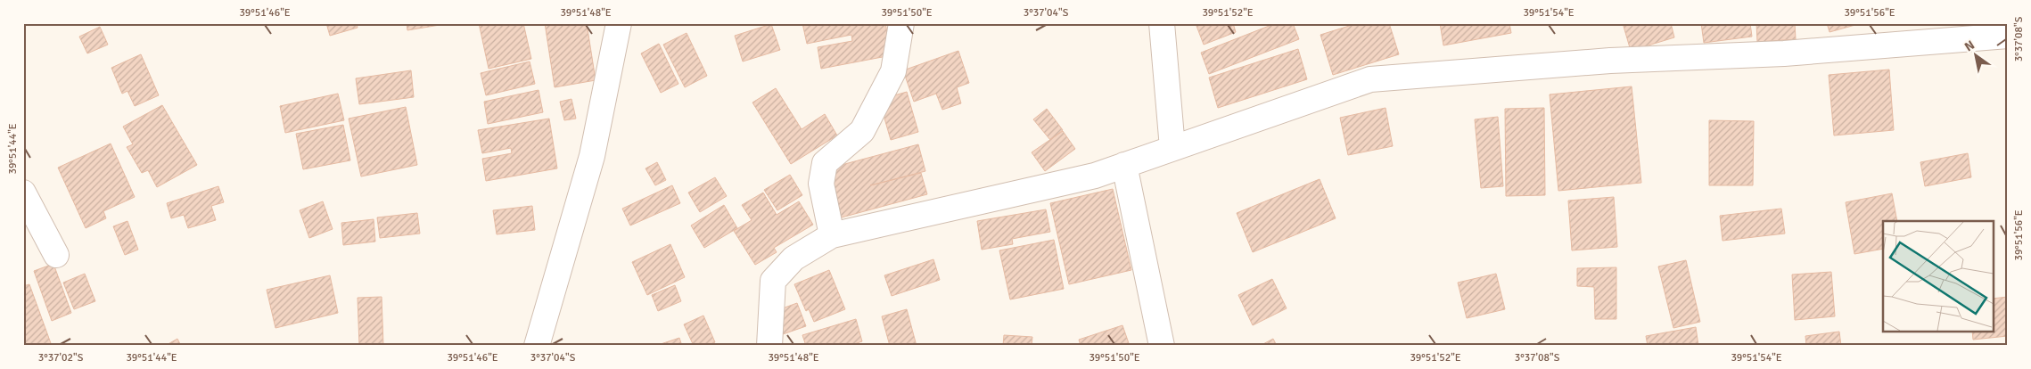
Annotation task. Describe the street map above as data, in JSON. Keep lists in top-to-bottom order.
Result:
{
  "north": "top left",
  "coordinates": [
    "39°51'46\"E",
    "39°51'48\"E",
    "39°51'50\"E",
    "3°37'04\"S",
    "39°51'52\"E",
    "39°51'54\"E",
    "39°51'56\"E",
    "3°37'08\"S",
    "39°51'44\"E",
    "3°37'02\"S"
  ]
}
